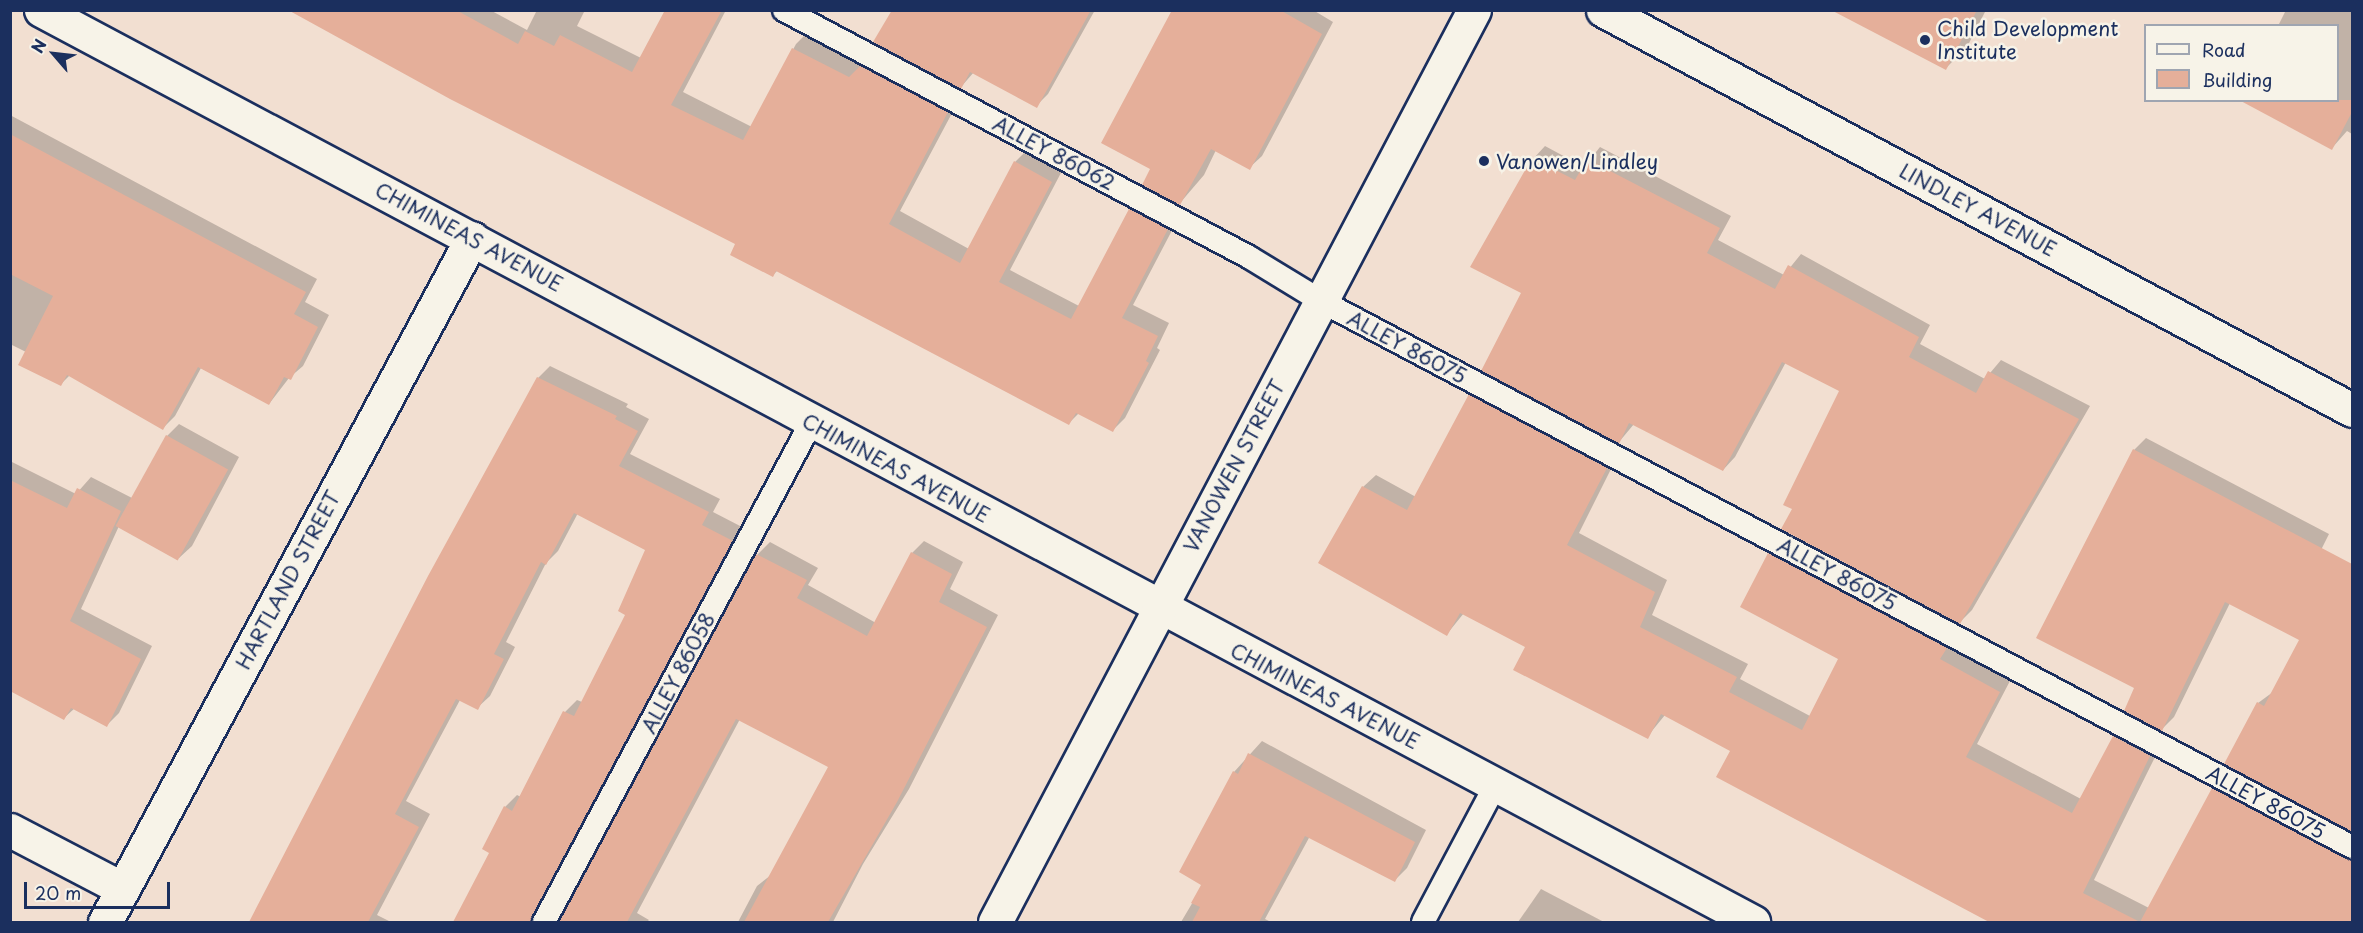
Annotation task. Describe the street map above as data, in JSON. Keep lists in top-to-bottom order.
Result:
{
  "streets": {
    "street": [
      "LINDLEY AVENUE",
      "CHIMINEAS AVENUE",
      "VANOWEN STREET",
      "HARTLAND STREET"
    ],
    "lane": ["ALLEY 86062", "ALLEY 86075", "ALLEY 86058"]
  },
  "crossings": [
    ["ALLEY 86062", "ALLEY 86075"],
    ["ALLEY 86062", "VANOWEN STREET"],
    ["CHIMINEAS AVENUE", "VANOWEN STREET"],
    ["CHIMINEAS AVENUE", "HARTLAND STREET"],
    ["CHIMINEAS AVENUE", "ALLEY 86058"],
    ["ALLEY 86075", "VANOWEN STREET"]
  ],
  "places": ["Child Development Institute", "Vanowen/Lindley"],
  "legend": ["Road", "Building"],
  "scale_bar": "20 m",
  "north": "top left"
}
